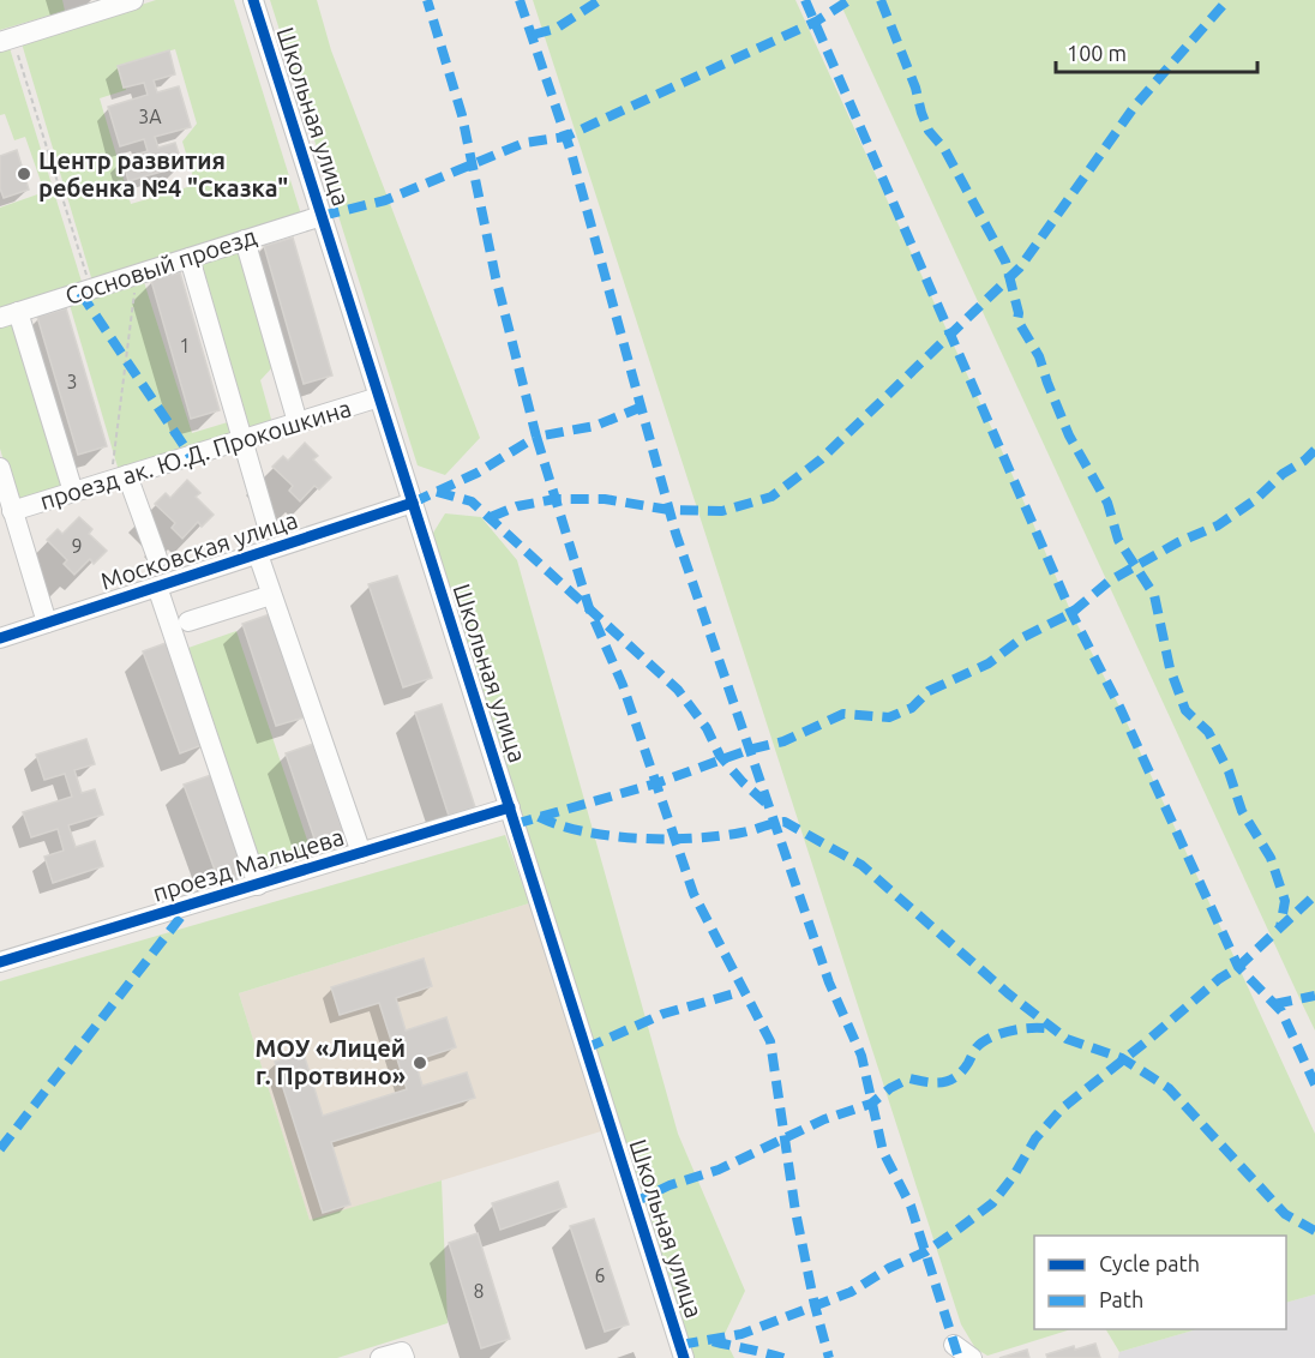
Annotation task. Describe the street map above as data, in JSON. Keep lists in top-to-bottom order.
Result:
{
  "streets": {
    "street": [
      "Школьная улица",
      "Сосновый проезд",
      "проезд ак. Ю.Д. Прокошкина",
      "Московская улица",
      "проезд Мальцева"
    ]
  },
  "crossings": [
    ["Школьная улица", "Сосновый проезд"],
    ["Школьная улица", "проезд ак. Ю.Д. Прокошкина"],
    ["Школьная улица", "Московская улица"],
    ["Школьная улица", "проезд Мальцева"]
  ],
  "places": ["Центр развития ребенка №4 \"Сказка\"", "МОУ «Лицей г. Протвино»"],
  "house_numbers": [
    "3А",
    "1",
    "3",
    "9",
    "6",
    "8"
  ],
  "legend": ["Cycle path", "Path"],
  "scale_bar": "100 m"
}
